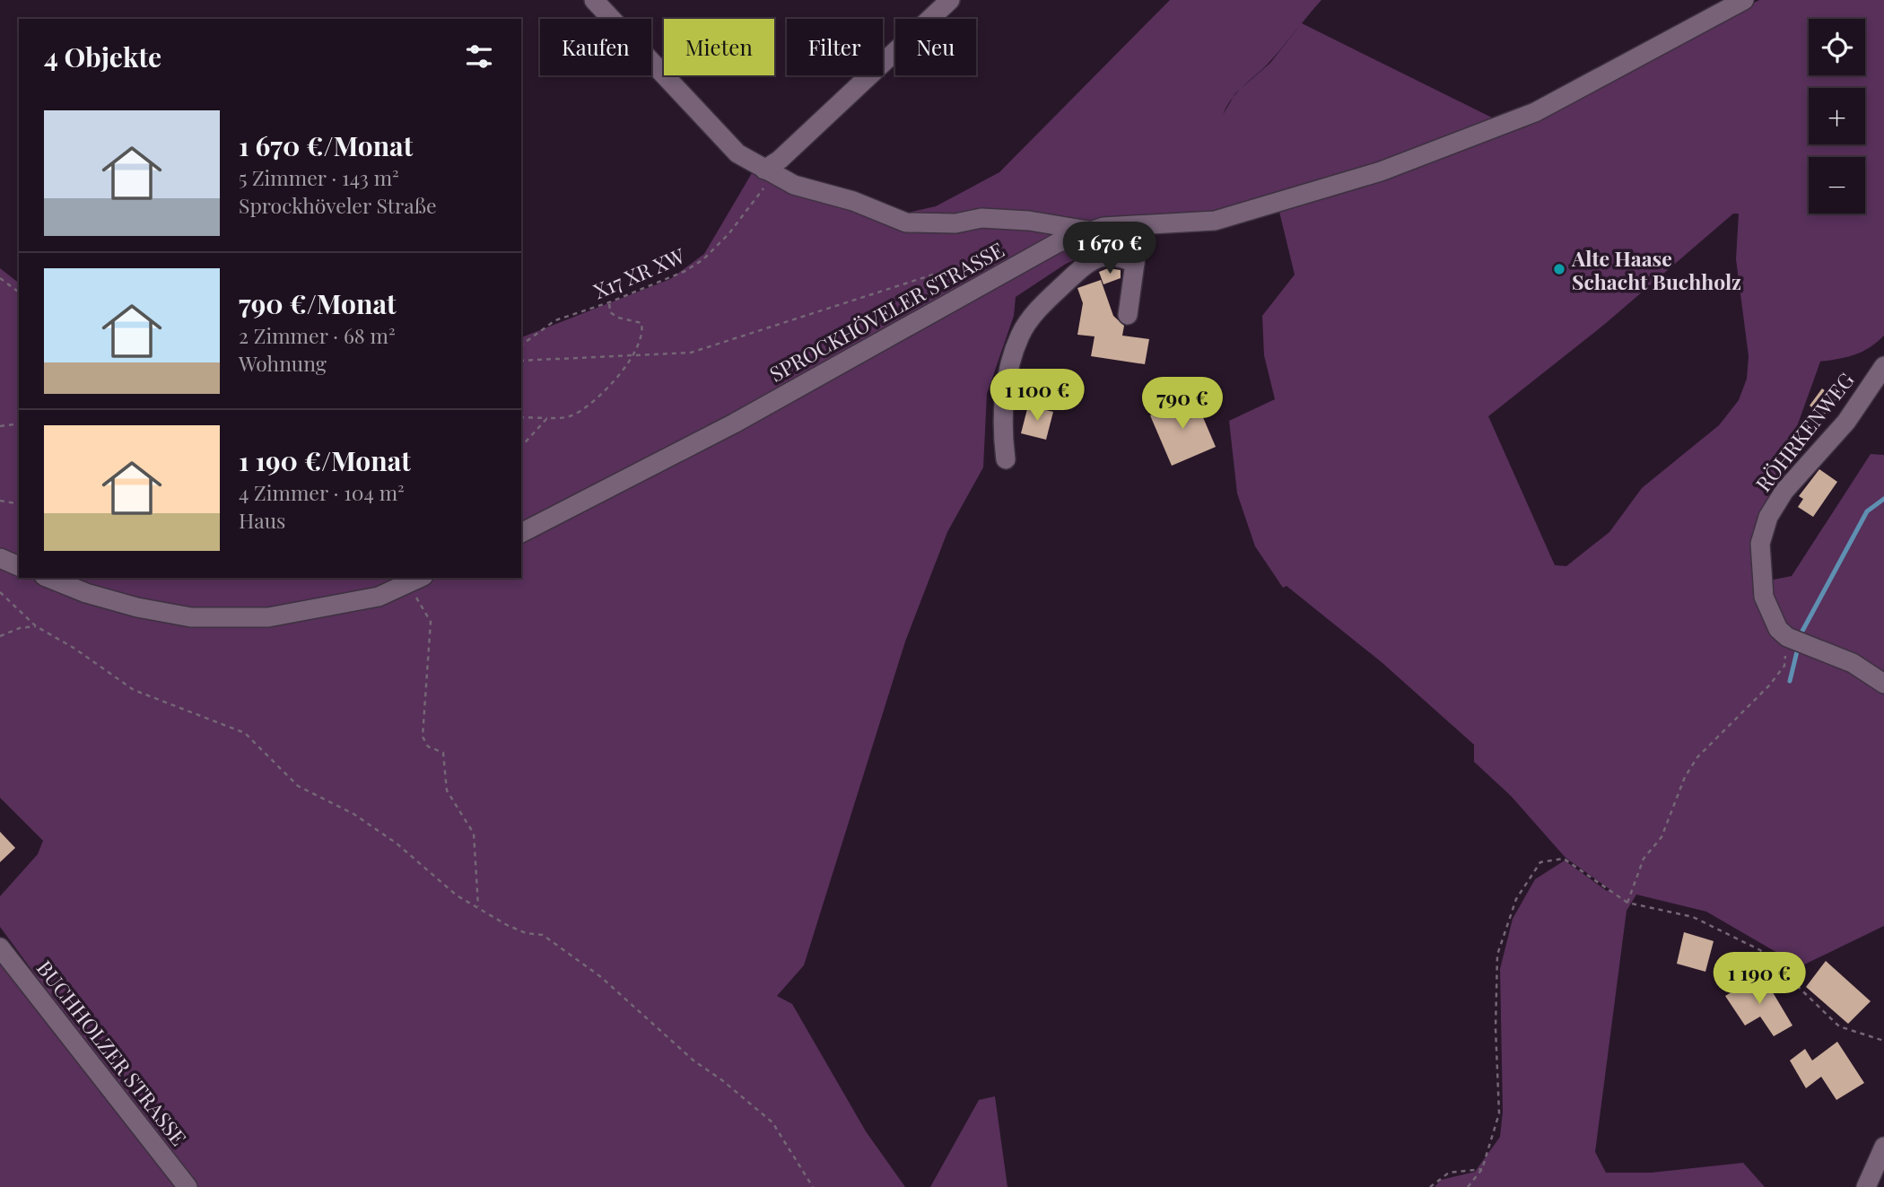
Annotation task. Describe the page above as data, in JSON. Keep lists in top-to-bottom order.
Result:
{
  "streets": {
    "street": ["SPROCKHÖVELER STRASSE", "RÖHRKENWEG", "BUCHHOLZER STRASSE"],
    "path": ["X17 XR XW"]
  },
  "places": ["Alte Haase Schacht Buchholz"],
  "page": {
    "map_buttons": ["+", "−"],
    "chip": [
      "Kaufen",
      "Mieten",
      "Filter",
      "Neu"
    ],
    "heading": "4 Objekte",
    "list": [
      {
        "name": "1 670 €/Monat",
        "note": "5 Zimmer · 143 m² · Sprockhöveler Straße"
      },
      {
        "name": "790 €/Monat",
        "note": "2 Zimmer · 68 m² · Wohnung"
      },
      {
        "name": "1 190 €/Monat",
        "note": "4 Zimmer · 104 m² · Haus"
      }
    ],
    "price": [
      "1 670 €",
      "1 100 €",
      "790 €",
      "1 190 €"
    ]
  }
}
